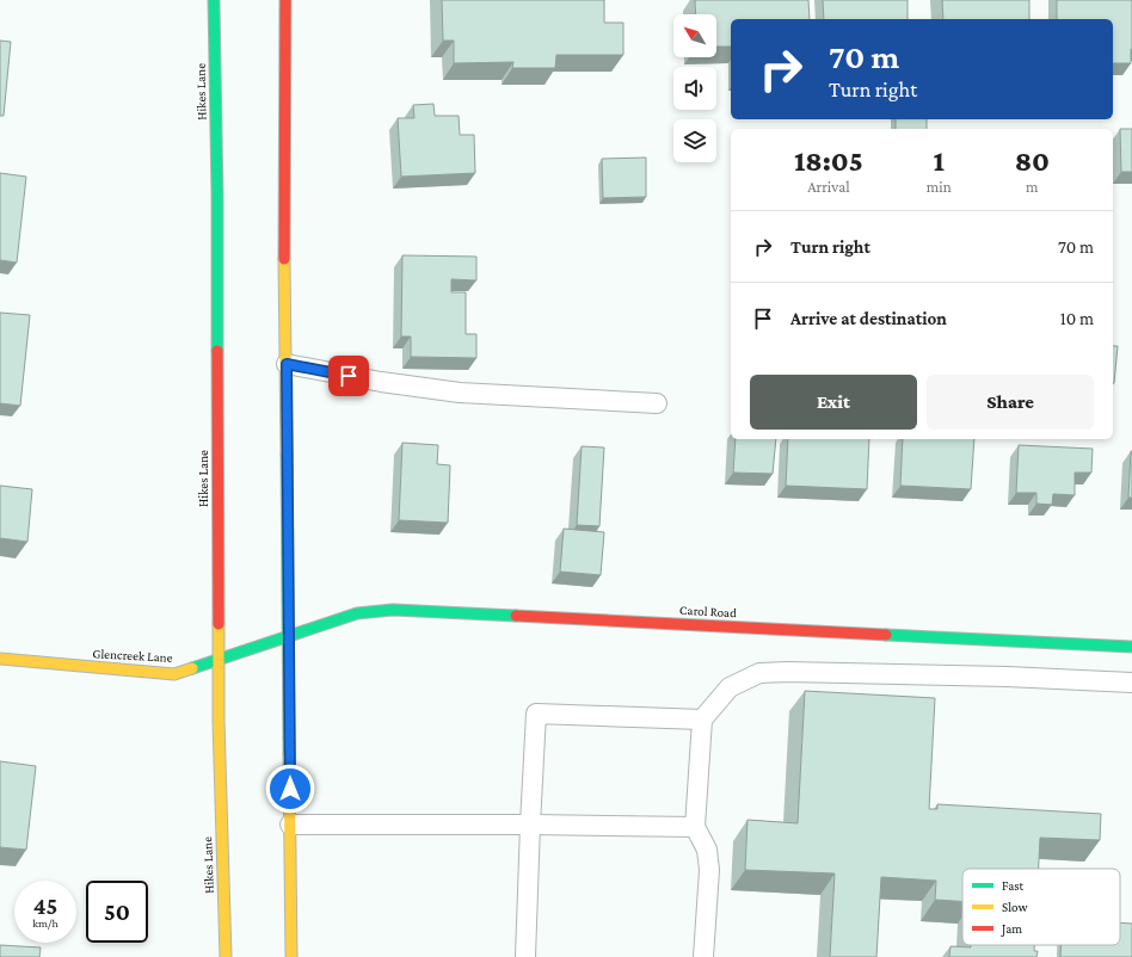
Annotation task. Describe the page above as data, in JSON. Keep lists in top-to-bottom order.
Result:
{
  "streets": {
    "main road": ["Hikes Lane", "Carol Road", "Glencreek Lane"]
  },
  "crossings": [
    ["Hikes Lane", "Glencreek Lane"],
    ["Carol Road", "Glencreek Lane"]
  ],
  "legend": ["Fast", "Slow", "Jam"],
  "north": "top left",
  "page": {
    "turn": ["70 m", "Turn right"],
    "eta": [
      "18:05",
      "Arrival",
      "1",
      "min",
      "80",
      "m"
    ],
    "list": [
      {
        "name": "Turn right",
        "value": "70 m"
      },
      {
        "name": "Arrive at destination",
        "value": "10 m"
      }
    ],
    "buttons": ["Exit", "Share"],
    "speed": "45 km/h",
    "limit": "50"
  }
}
